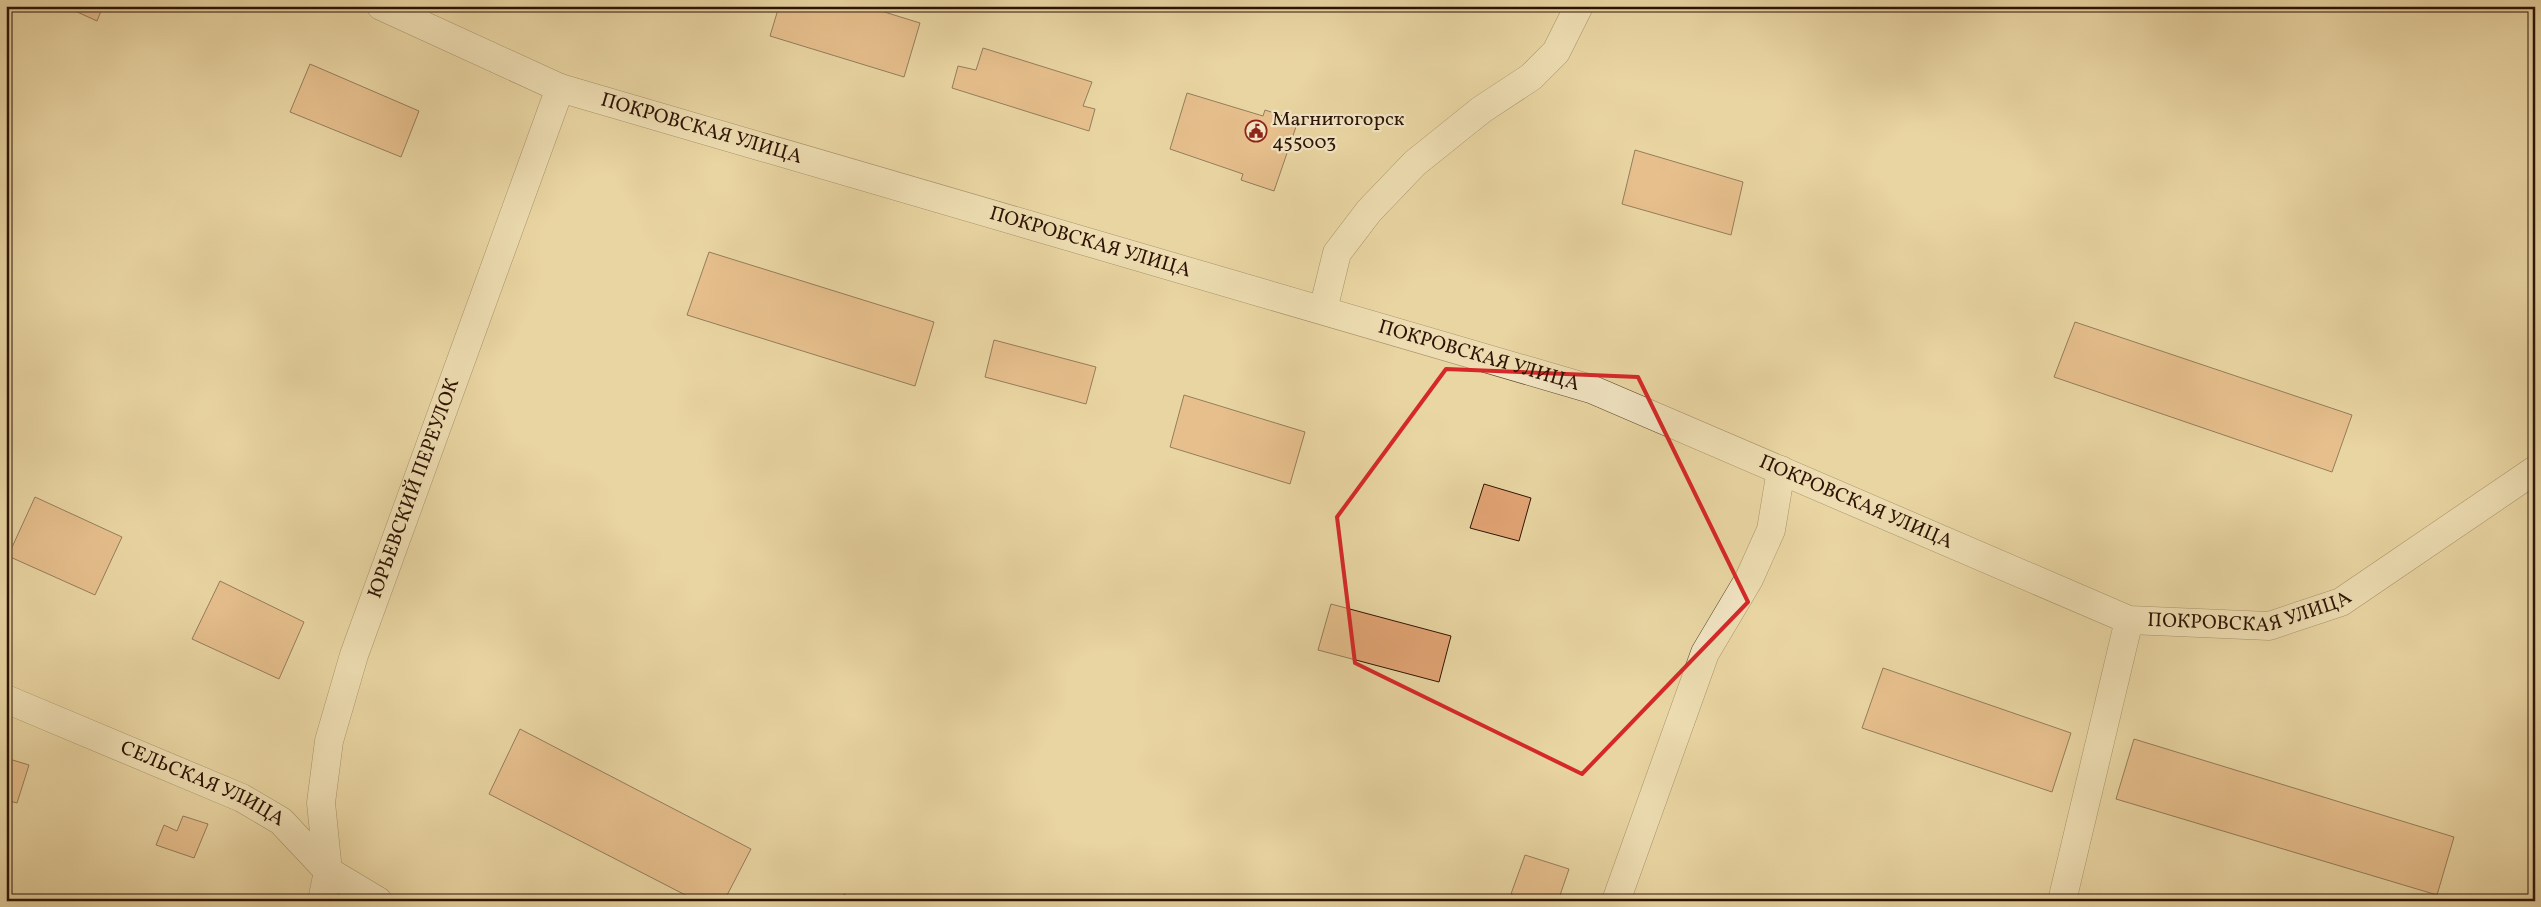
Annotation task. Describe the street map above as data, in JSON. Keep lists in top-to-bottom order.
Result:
{
  "streets": {
    "street": ["ПОКРОВСКАЯ УЛИЦА", "ЮРЬЕВСКИЙ ПЕРЕУЛОК", "СЕЛЬСКАЯ УЛИЦА"]
  },
  "crossings": [
    ["ПОКРОВСКАЯ УЛИЦА", "ЮРЬЕВСКИЙ ПЕРЕУЛОК"],
    ["ЮРЬЕВСКИЙ ПЕРЕУЛОК", "СЕЛЬСКАЯ УЛИЦА"]
  ],
  "places": {
    "public building": ["Магнитогорск 455003"]
  }
}
